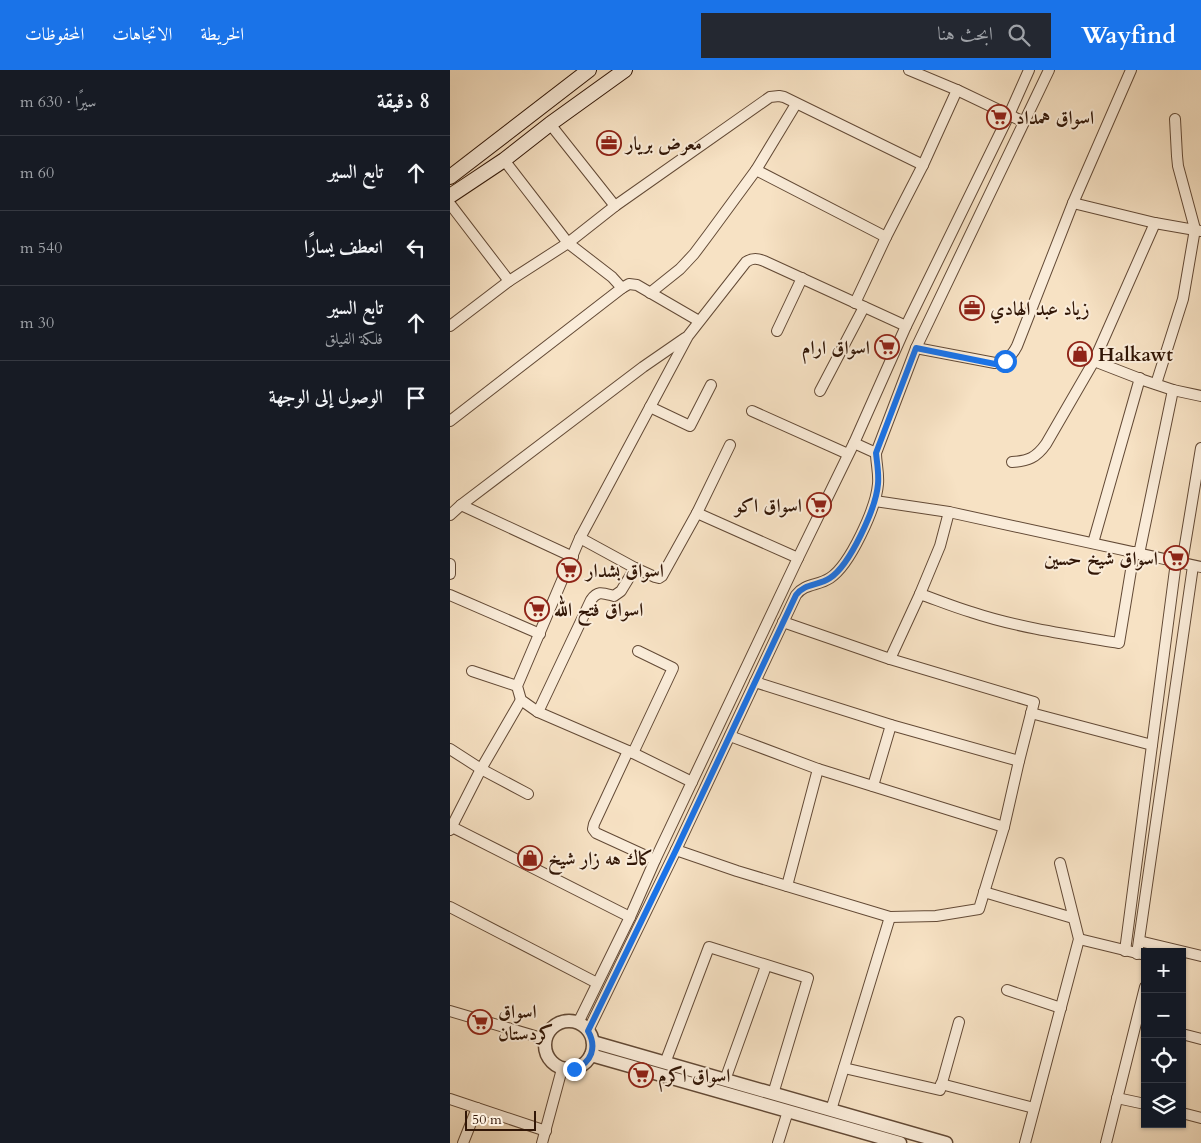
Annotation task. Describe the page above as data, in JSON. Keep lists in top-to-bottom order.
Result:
{
  "places": {
    "supermarket": [
      "اسواق همداد",
      "اسواق ارام",
      "اسواق اكو",
      "اسواق شيخ حسين",
      "اسواق بشدار",
      "اسواق فتح الله",
      "اسواق كردستان",
      "اسواق اكرم"
    ],
    "office": ["معرض بريار", "زياد عبد الهادي"],
    "shop": ["Halkawt", "كاك هه زار شيخ"]
  },
  "scale_bar": "50 m",
  "page": {
    "header": "Wayfind",
    "search": "ابحث هنا",
    "nav": ["الخريطة", "الاتجاهات", "المحفوظات"],
    "heading": ["8 دقيقة", "سيرًا · 630 m"],
    "list": [
      ["تابع السير", "60 m"],
      ["انعطف يسارًا", "540 m"],
      ["تابع السير", "فلكة الفيلق", "30 m"],
      "الوصول إلى الوجهة"
    ],
    "map_buttons": ["+", "−"],
    "scale": "50 m"
  }
}
